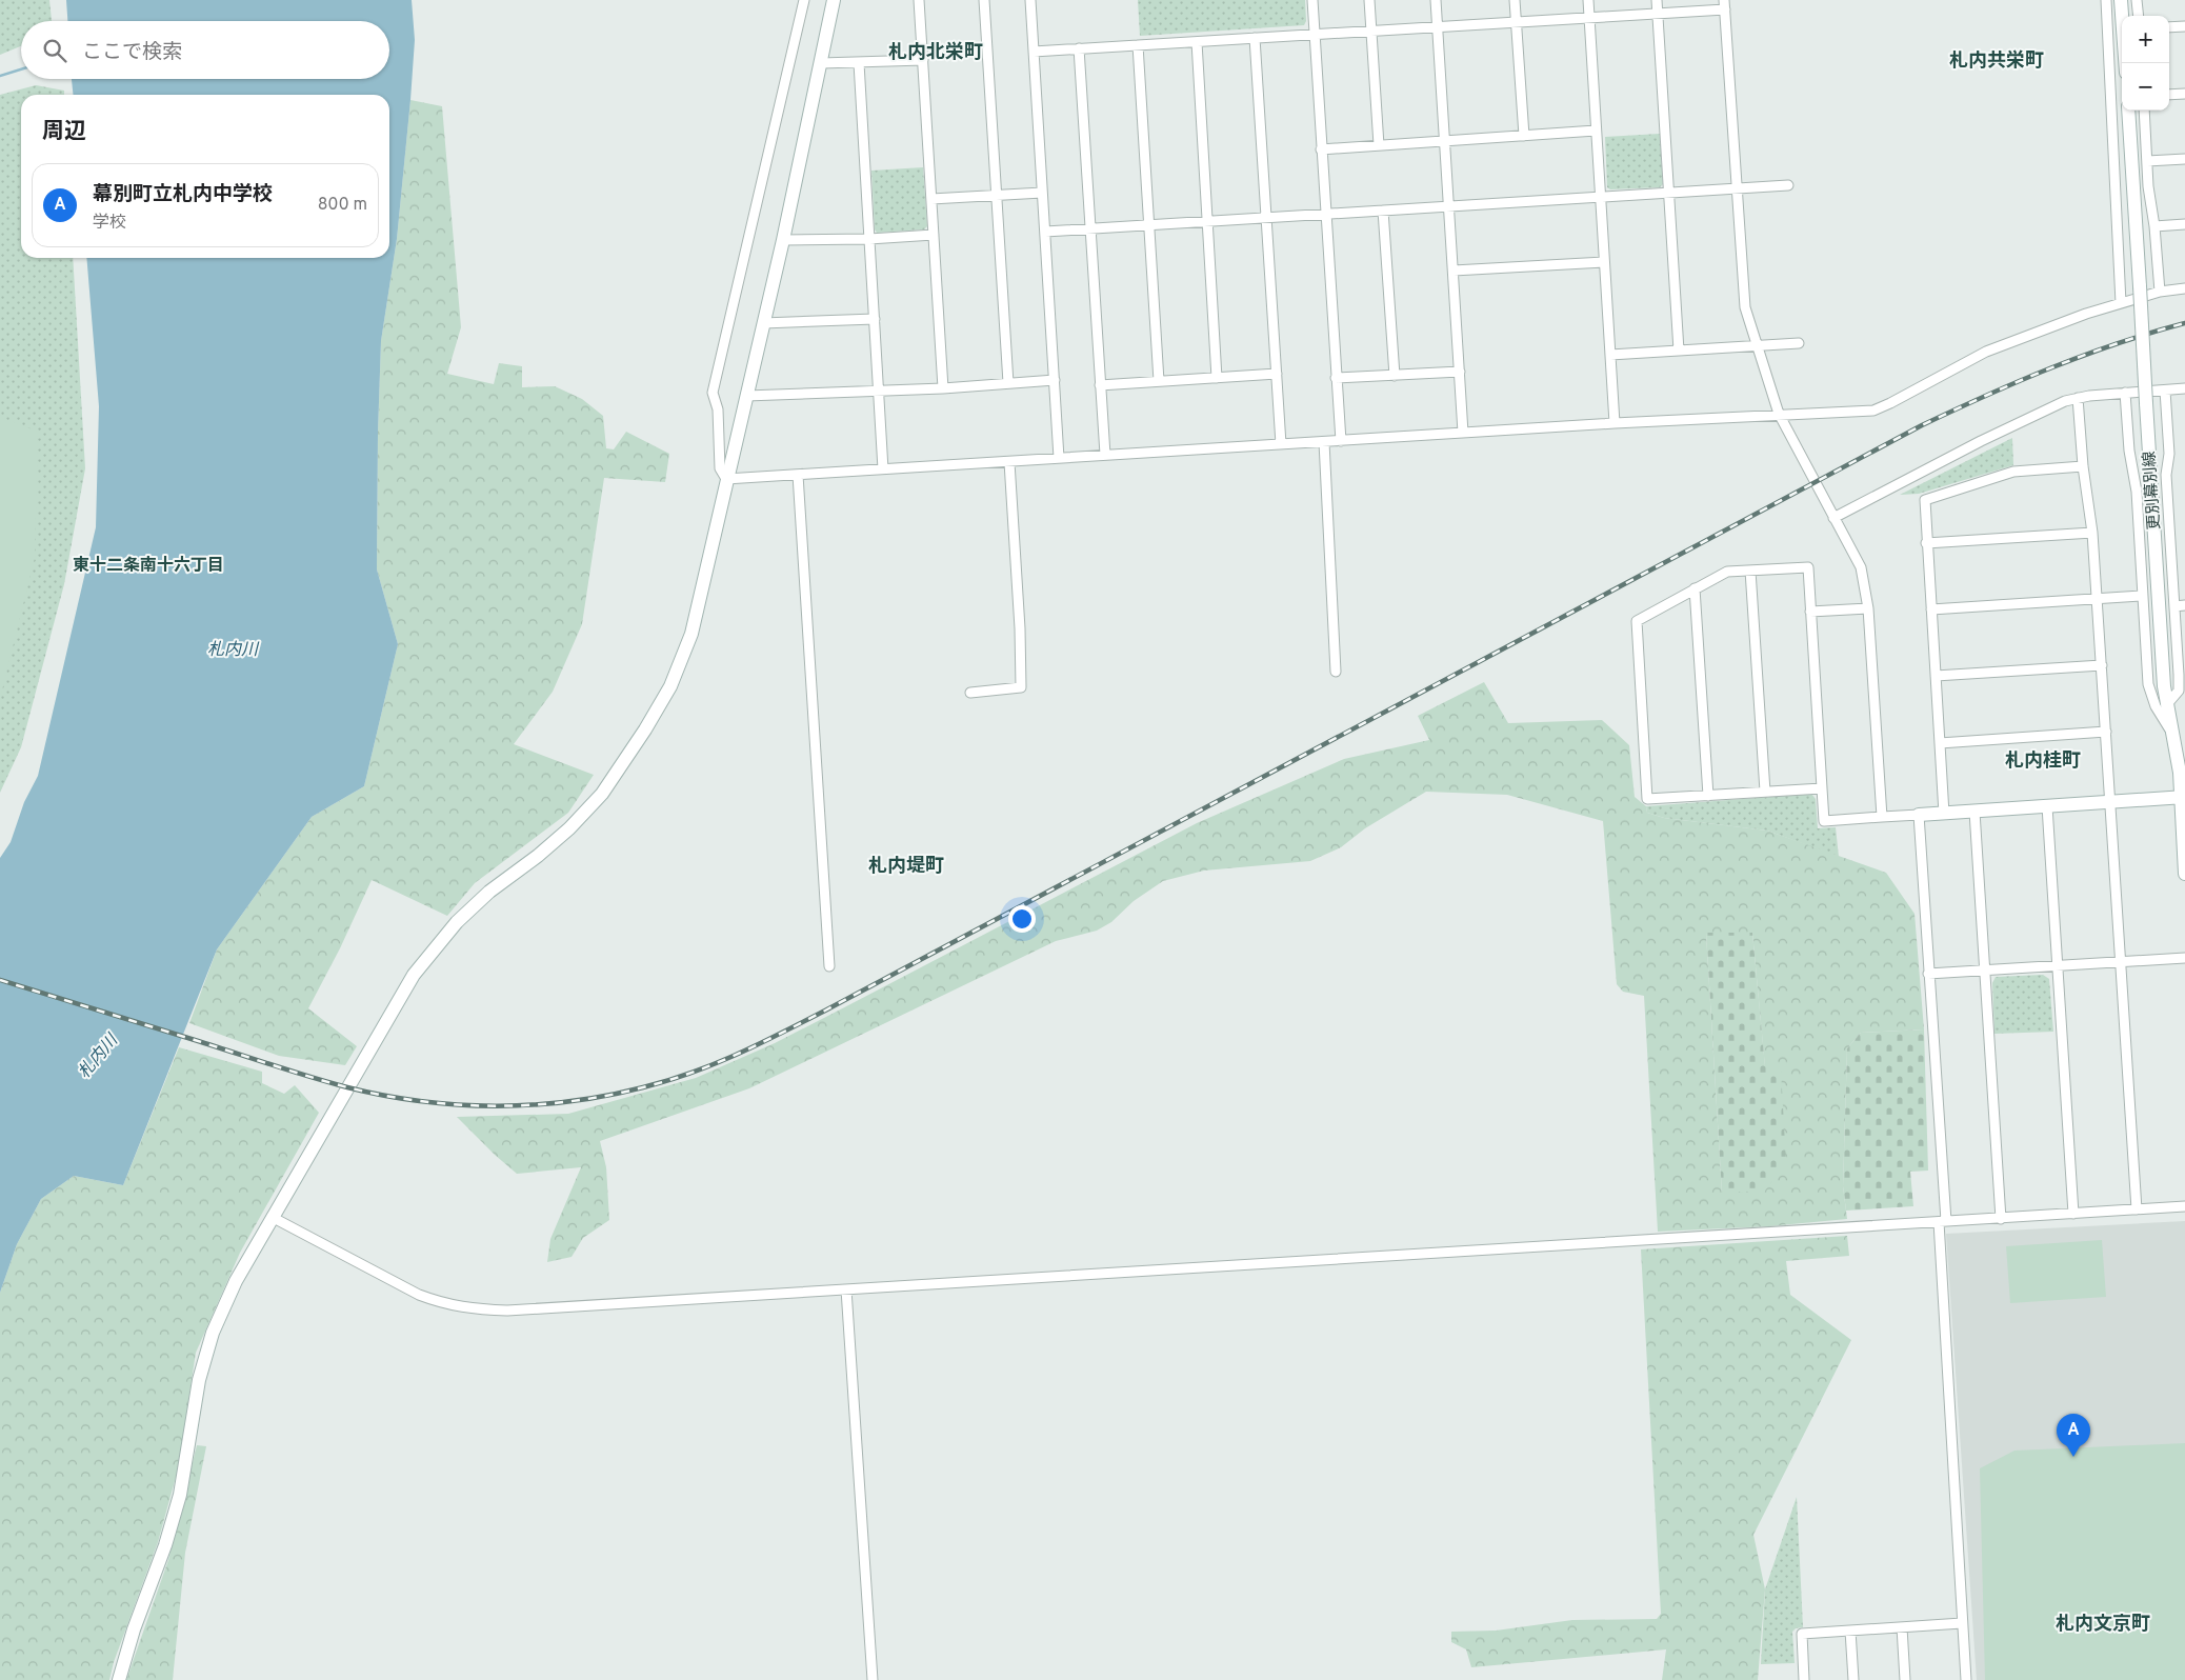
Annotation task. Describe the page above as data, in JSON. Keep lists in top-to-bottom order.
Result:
{
  "streets": {
    "street": ["更別幕別線"]
  },
  "districts": [
    "札内北栄町",
    "札内共栄町",
    "東十二条南十六丁目",
    "札内桂町",
    "札内堤町",
    "札内文京町"
  ],
  "water": ["札内川"],
  "page": {
    "map_buttons": ["+", "−"],
    "search": "ここで検索",
    "heading": "周辺",
    "list": [
      {
        "mark": "A",
        "name": "幕別町立札内中学校",
        "note": "学校",
        "value": "800 m"
      }
    ],
    "pins": "A"
  }
}
